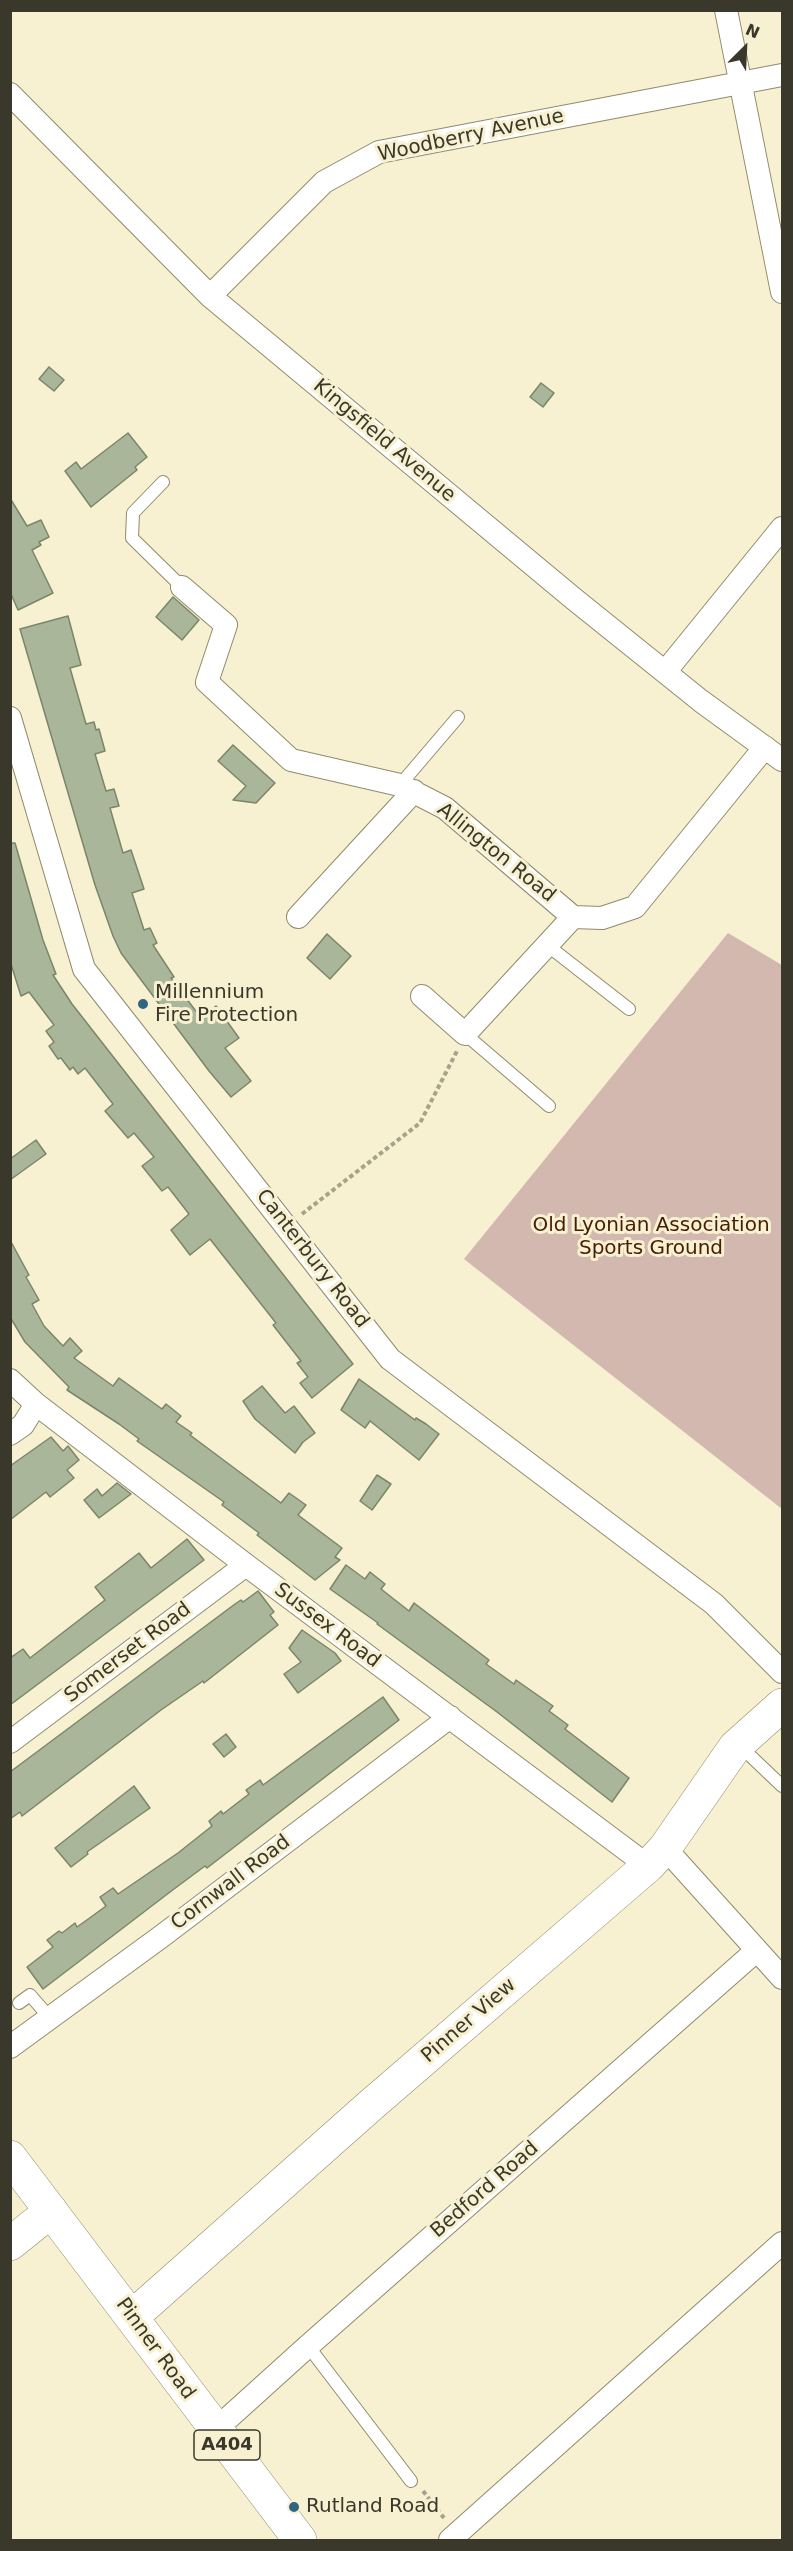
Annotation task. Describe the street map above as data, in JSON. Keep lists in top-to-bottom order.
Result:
{
  "streets": {
    "street": [
      "Woodberry Avenue",
      "Kingsfield Avenue",
      "Allington Road",
      "Canterbury Road",
      "Sussex Road",
      "Somerset Road",
      "Cornwall Road",
      "Pinner View",
      "Bedford Road",
      "Pinner Road",
      "A404"
    ]
  },
  "crossings": [
    ["Woodberry Avenue", "Kingsfield Avenue"],
    ["Kingsfield Avenue", "Allington Road"],
    ["Sussex Road", "Somerset Road"],
    ["Sussex Road", "Cornwall Road"],
    ["Sussex Road", "Pinner View"],
    ["Sussex Road", "Bedford Road"],
    ["Pinner View", "Pinner Road"],
    ["Bedford Road", "Pinner Road"]
  ],
  "parks": ["Old Lyonian Association Sports Ground"],
  "places": ["Millennium Fire Protection", "Rutland Road"],
  "north": "top right"
}
